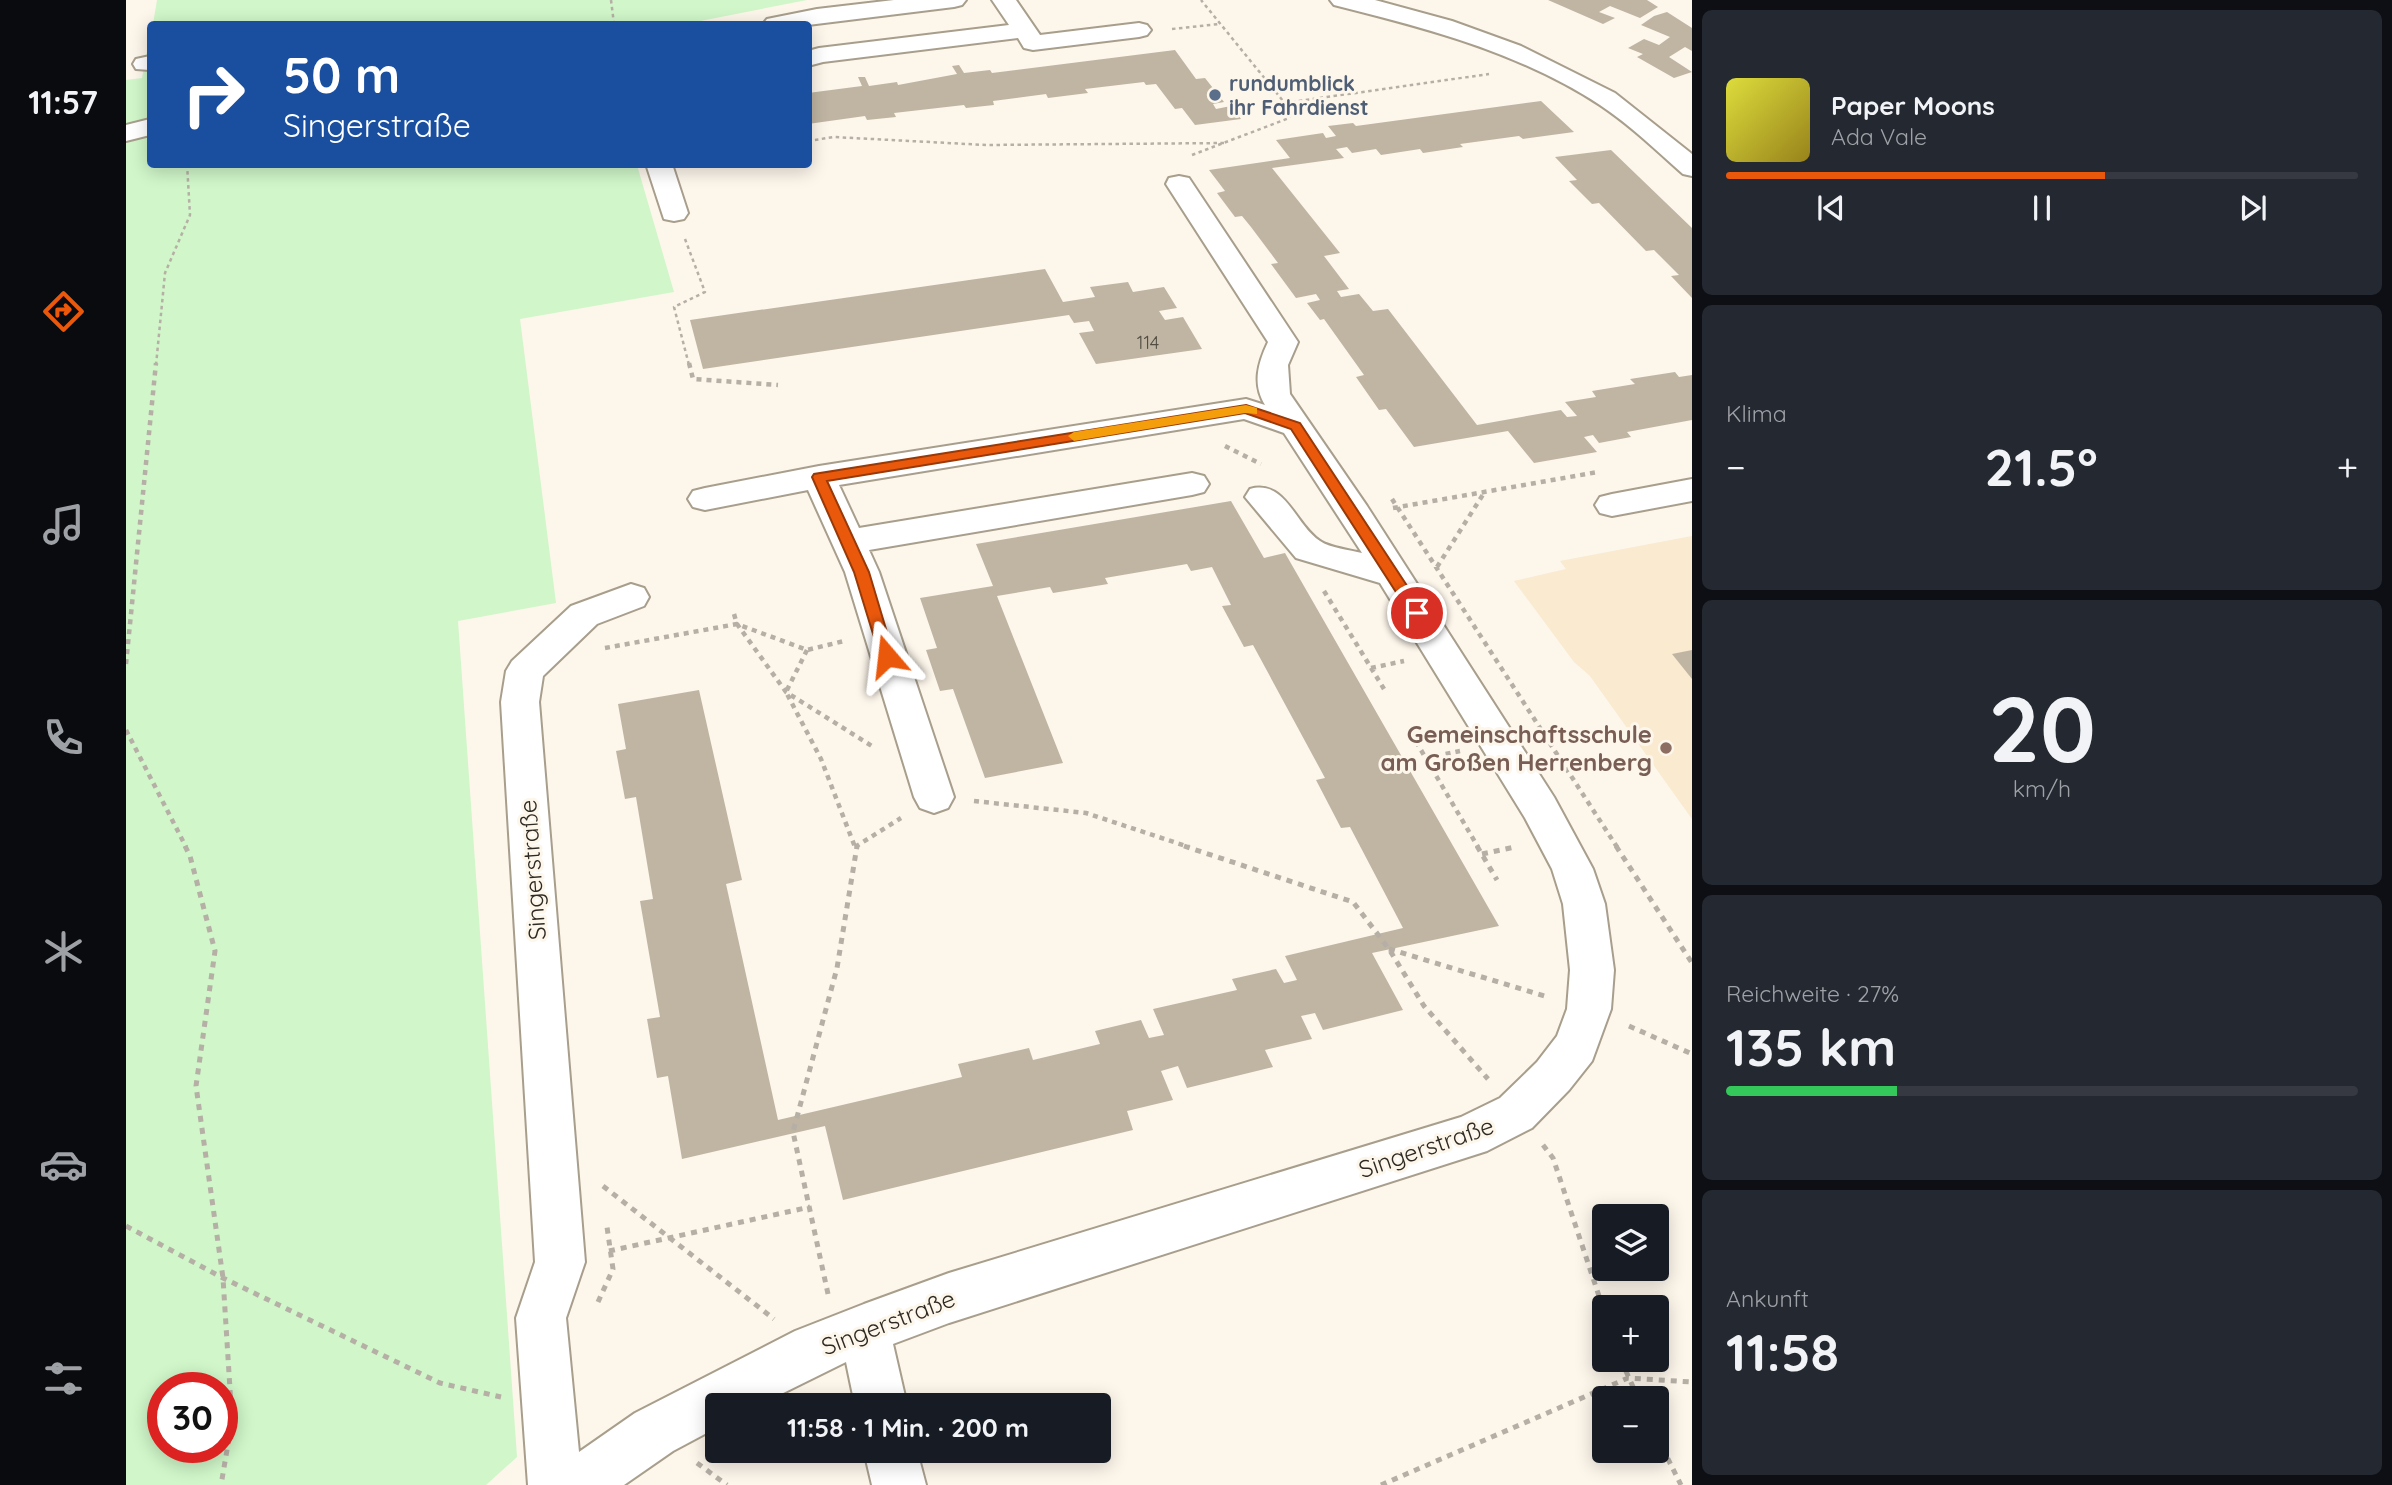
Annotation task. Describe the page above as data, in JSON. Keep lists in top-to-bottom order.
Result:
{
  "streets": {
    "street": ["Singerstraße"]
  },
  "places": ["rundumblick ihr Fahrdienst", "Gemeinschaftsschule am Großen Herrenberg"],
  "house_numbers": ["114"],
  "page": {
    "tabs": "11:57",
    "turn": ["50 m", "Singerstraße"],
    "song": ["Paper Moons", "Ada Vale"],
    "tile": [
      "Klima",
      ["20", "km/h"],
      ["Reichweite · 27%", "135 km"],
      ["Ankunft", "11:58"]
    ],
    "heat": ["−", "21.5°", "+"],
    "map_buttons": ["+", "−"],
    "limit": "30",
    "trip": "11:58 · 1 Min. · 200 m"
  }
}
